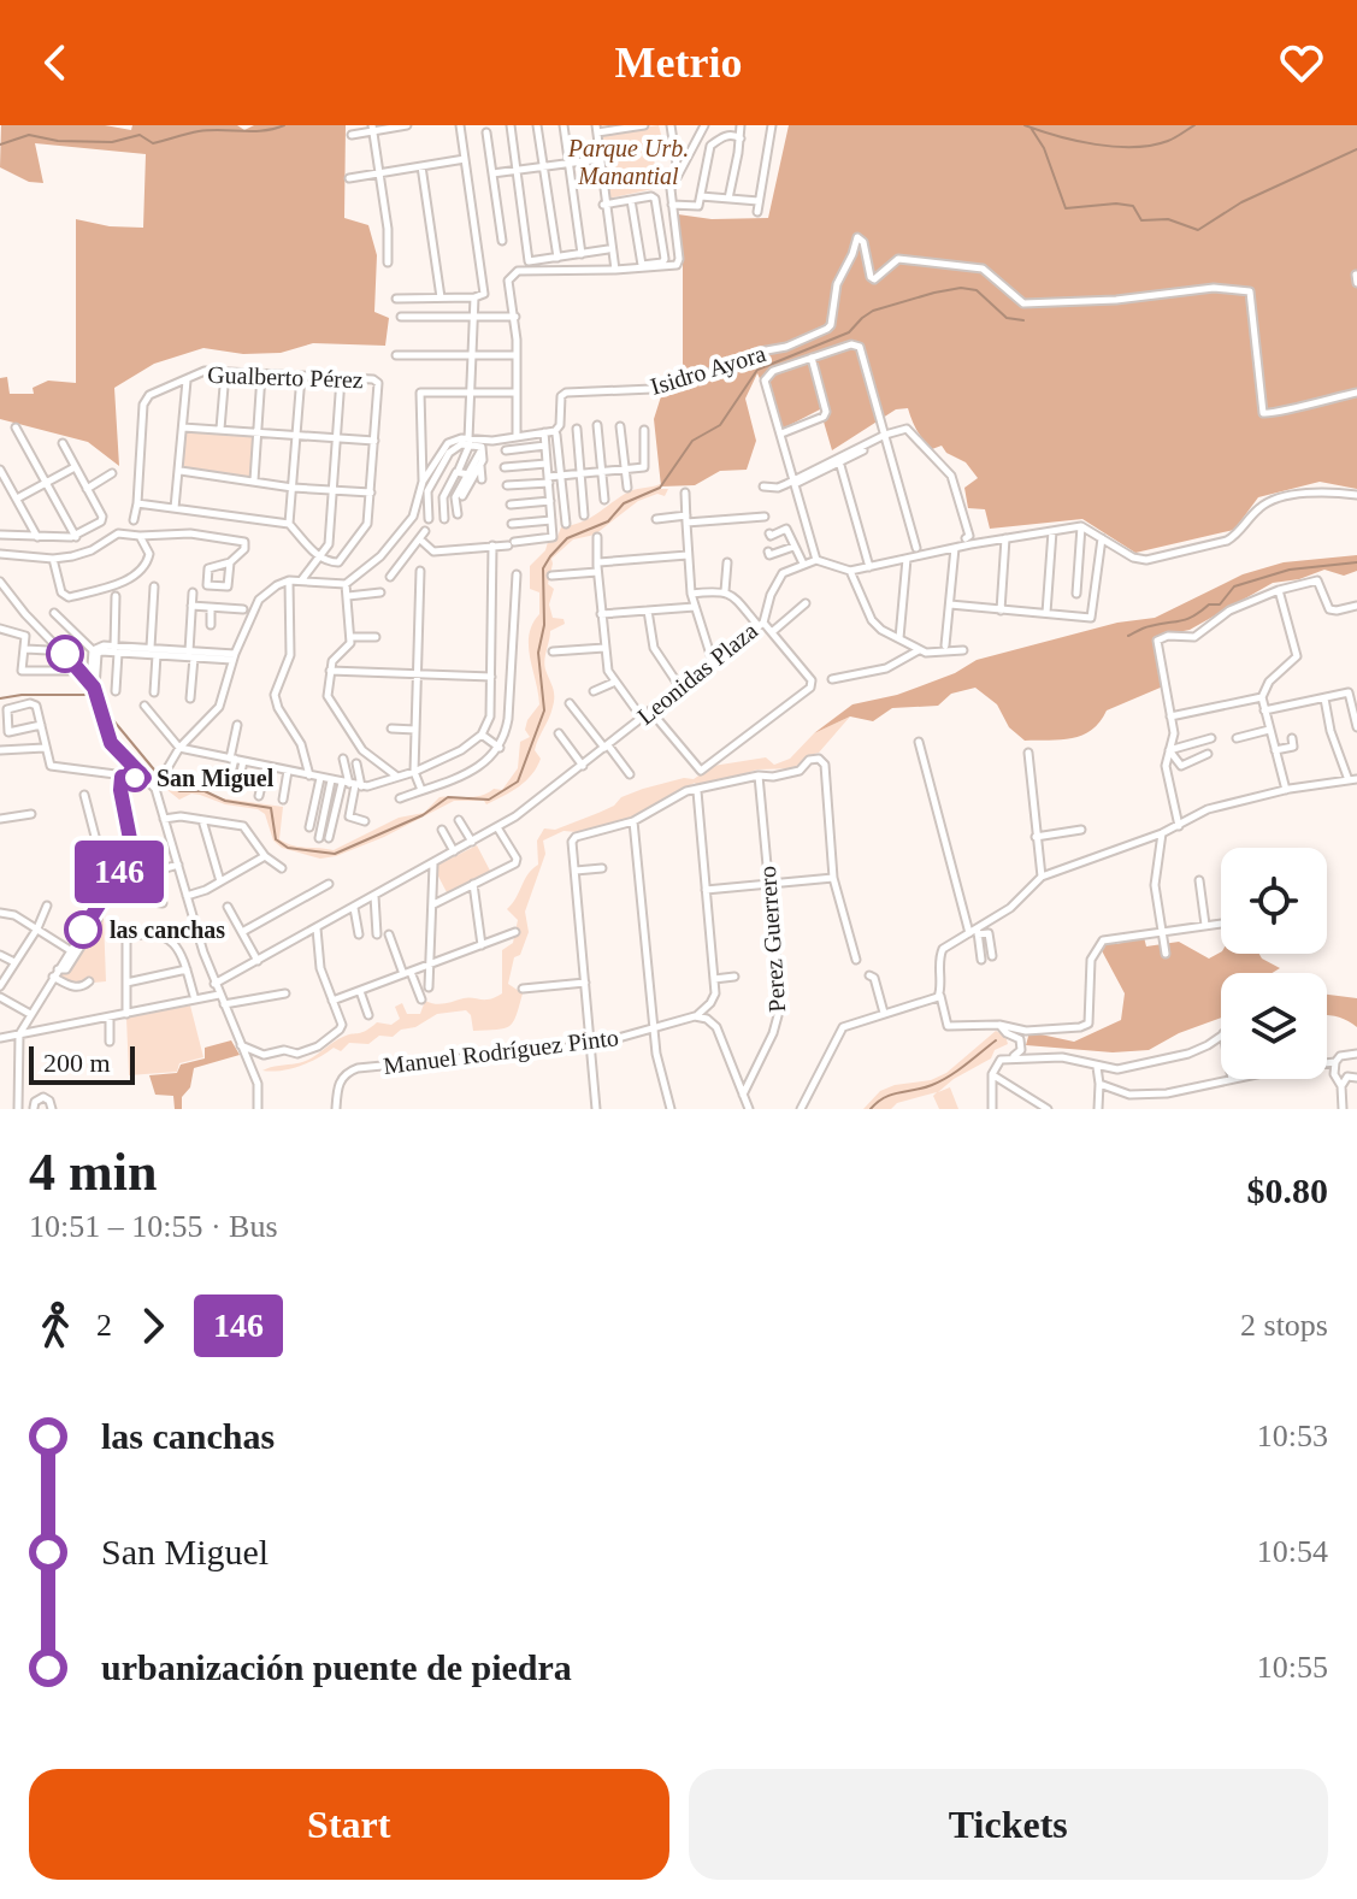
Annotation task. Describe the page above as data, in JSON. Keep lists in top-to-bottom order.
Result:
{
  "streets": {
    "street": [
      "Isidro Ayora",
      "Gualberto Pérez",
      "Leonidas Plaza",
      "Perez Guerrero",
      "Manuel Rodríguez Pinto"
    ]
  },
  "parks": ["Parque Urb. Manantial"],
  "places": ["San Miguel", "las canchas"],
  "lines": ["bus line 146"],
  "scale_bar": "200 m",
  "page": {
    "header": "Metrio",
    "on_map": "146",
    "scale": "200 m",
    "heading": ["4 min", "10:51 – 10:55 · Bus", "$0.80"],
    "legs": ["2", "146", "2 stops"],
    "list": [
      {
        "name": "las canchas",
        "value": "10:53"
      },
      {
        "name": "San Miguel",
        "value": "10:54"
      },
      {
        "name": "urbanización puente de piedra",
        "value": "10:55"
      }
    ],
    "buttons": ["Start", "Tickets"]
  }
}
